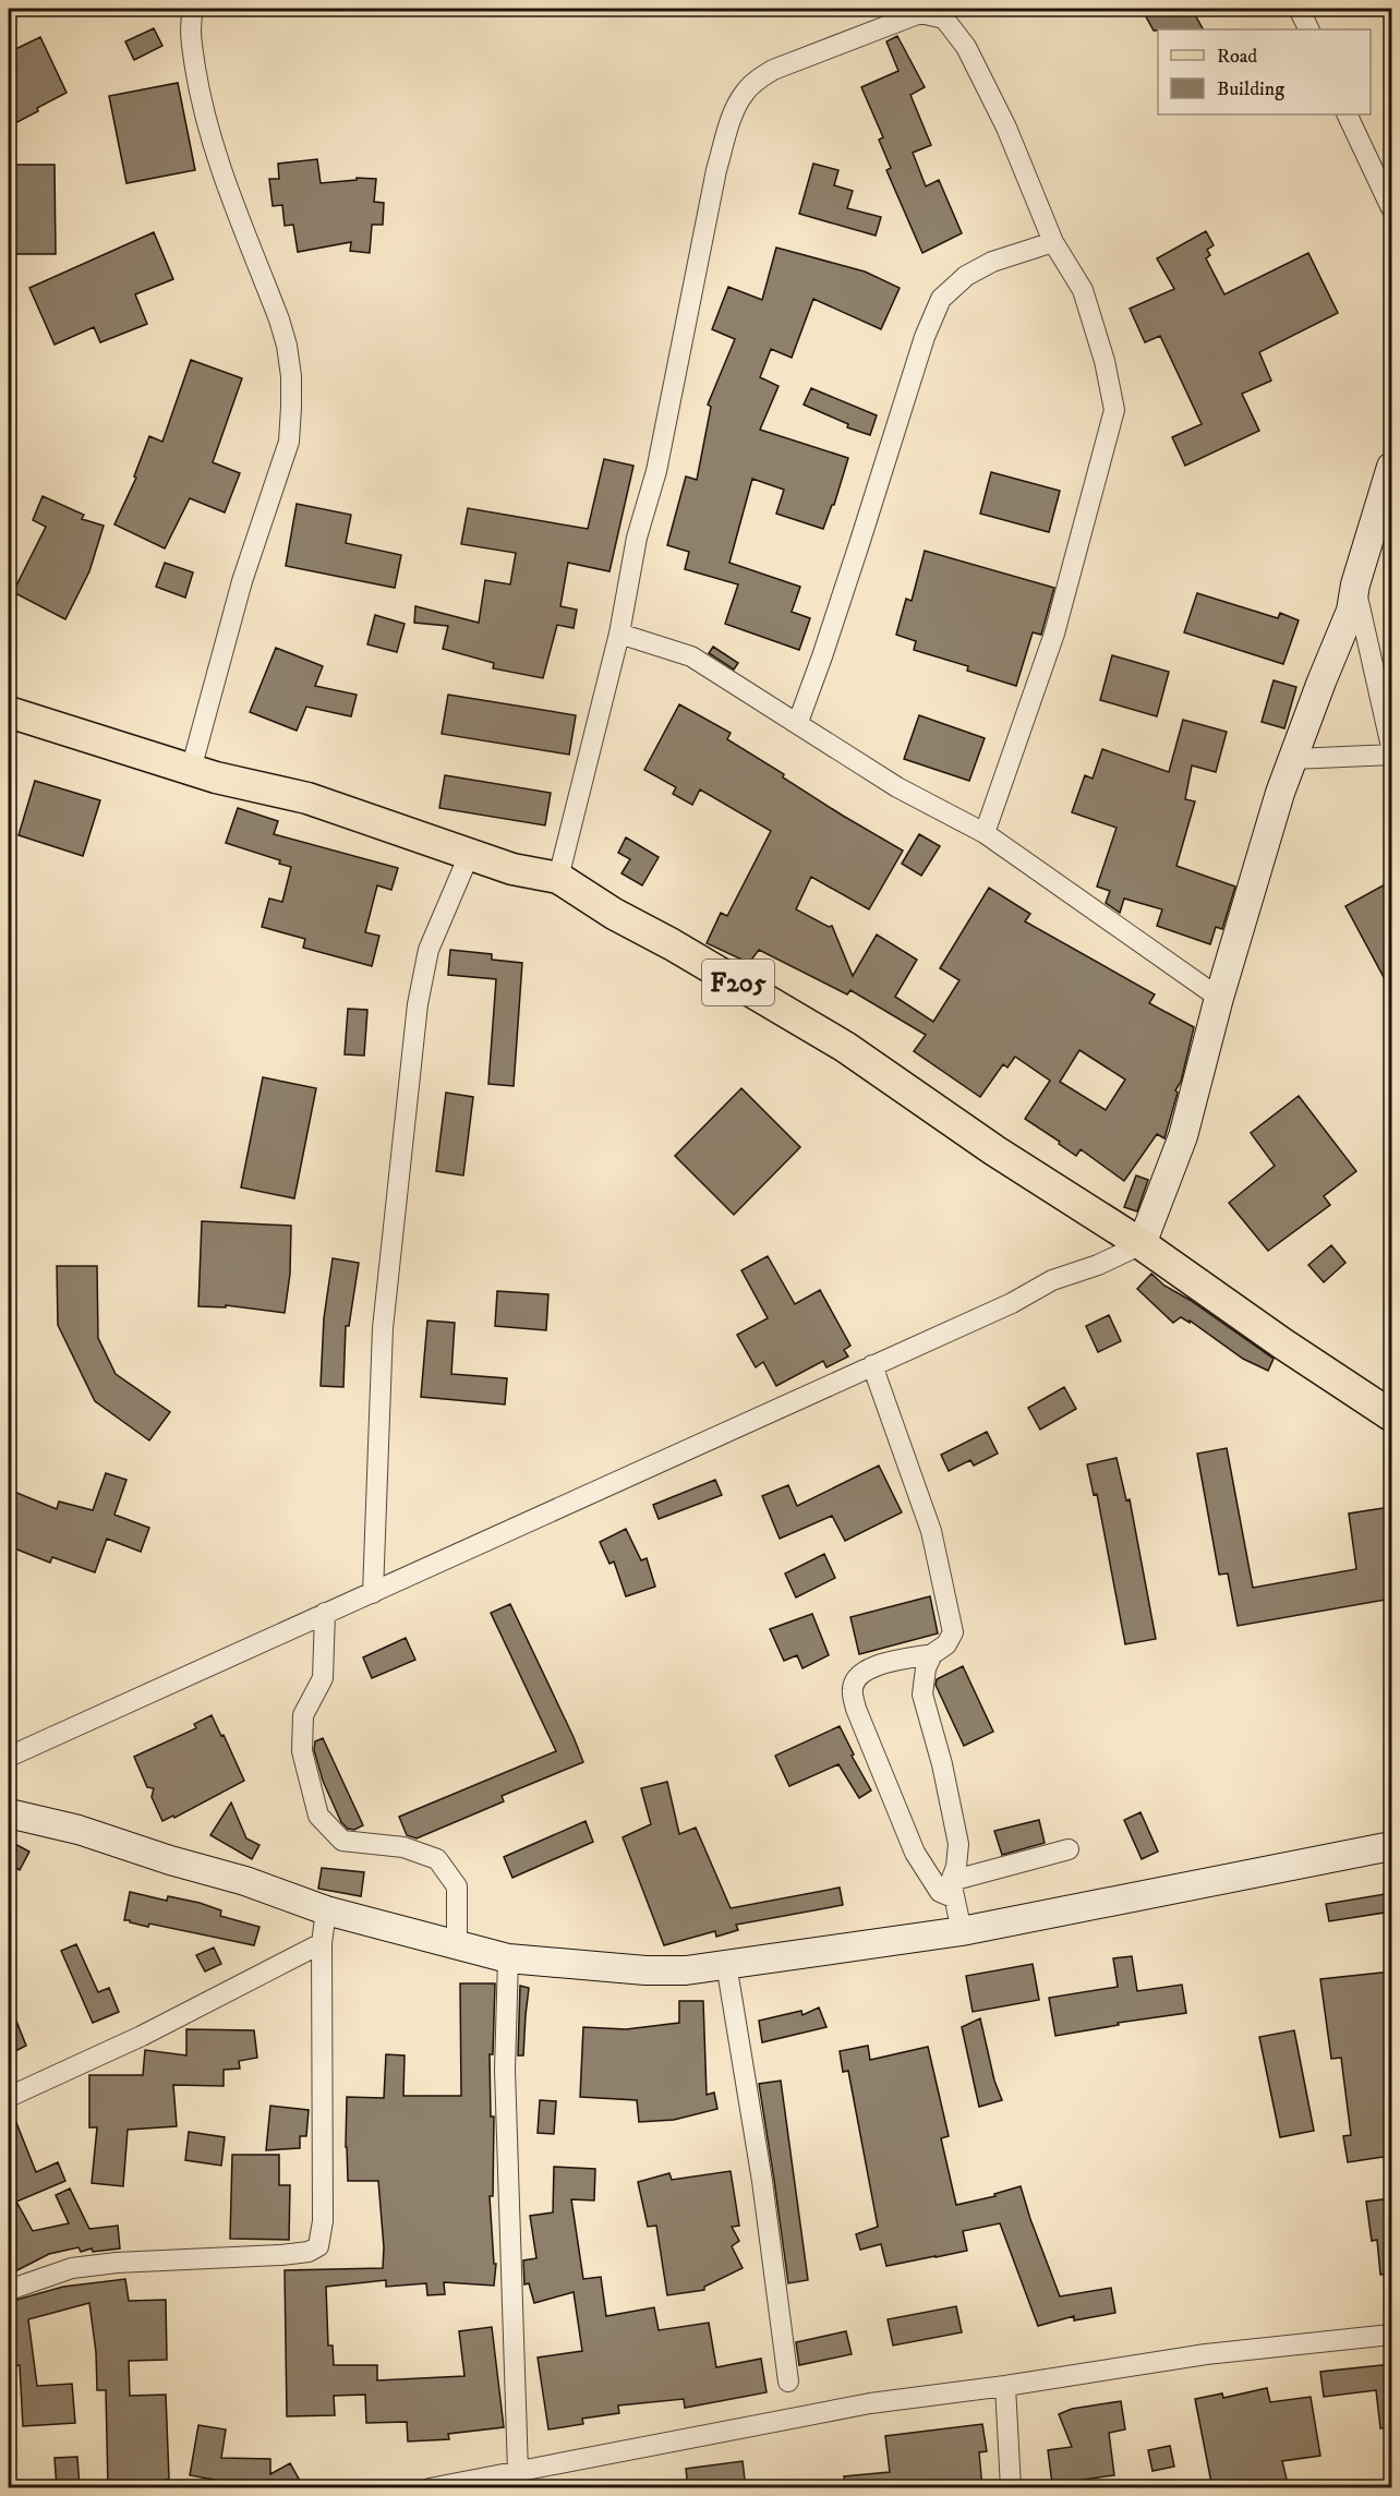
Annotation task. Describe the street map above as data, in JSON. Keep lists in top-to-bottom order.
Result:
{
  "streets": {
    "main road": ["F205"]
  },
  "legend": ["Road", "Building"]
}
